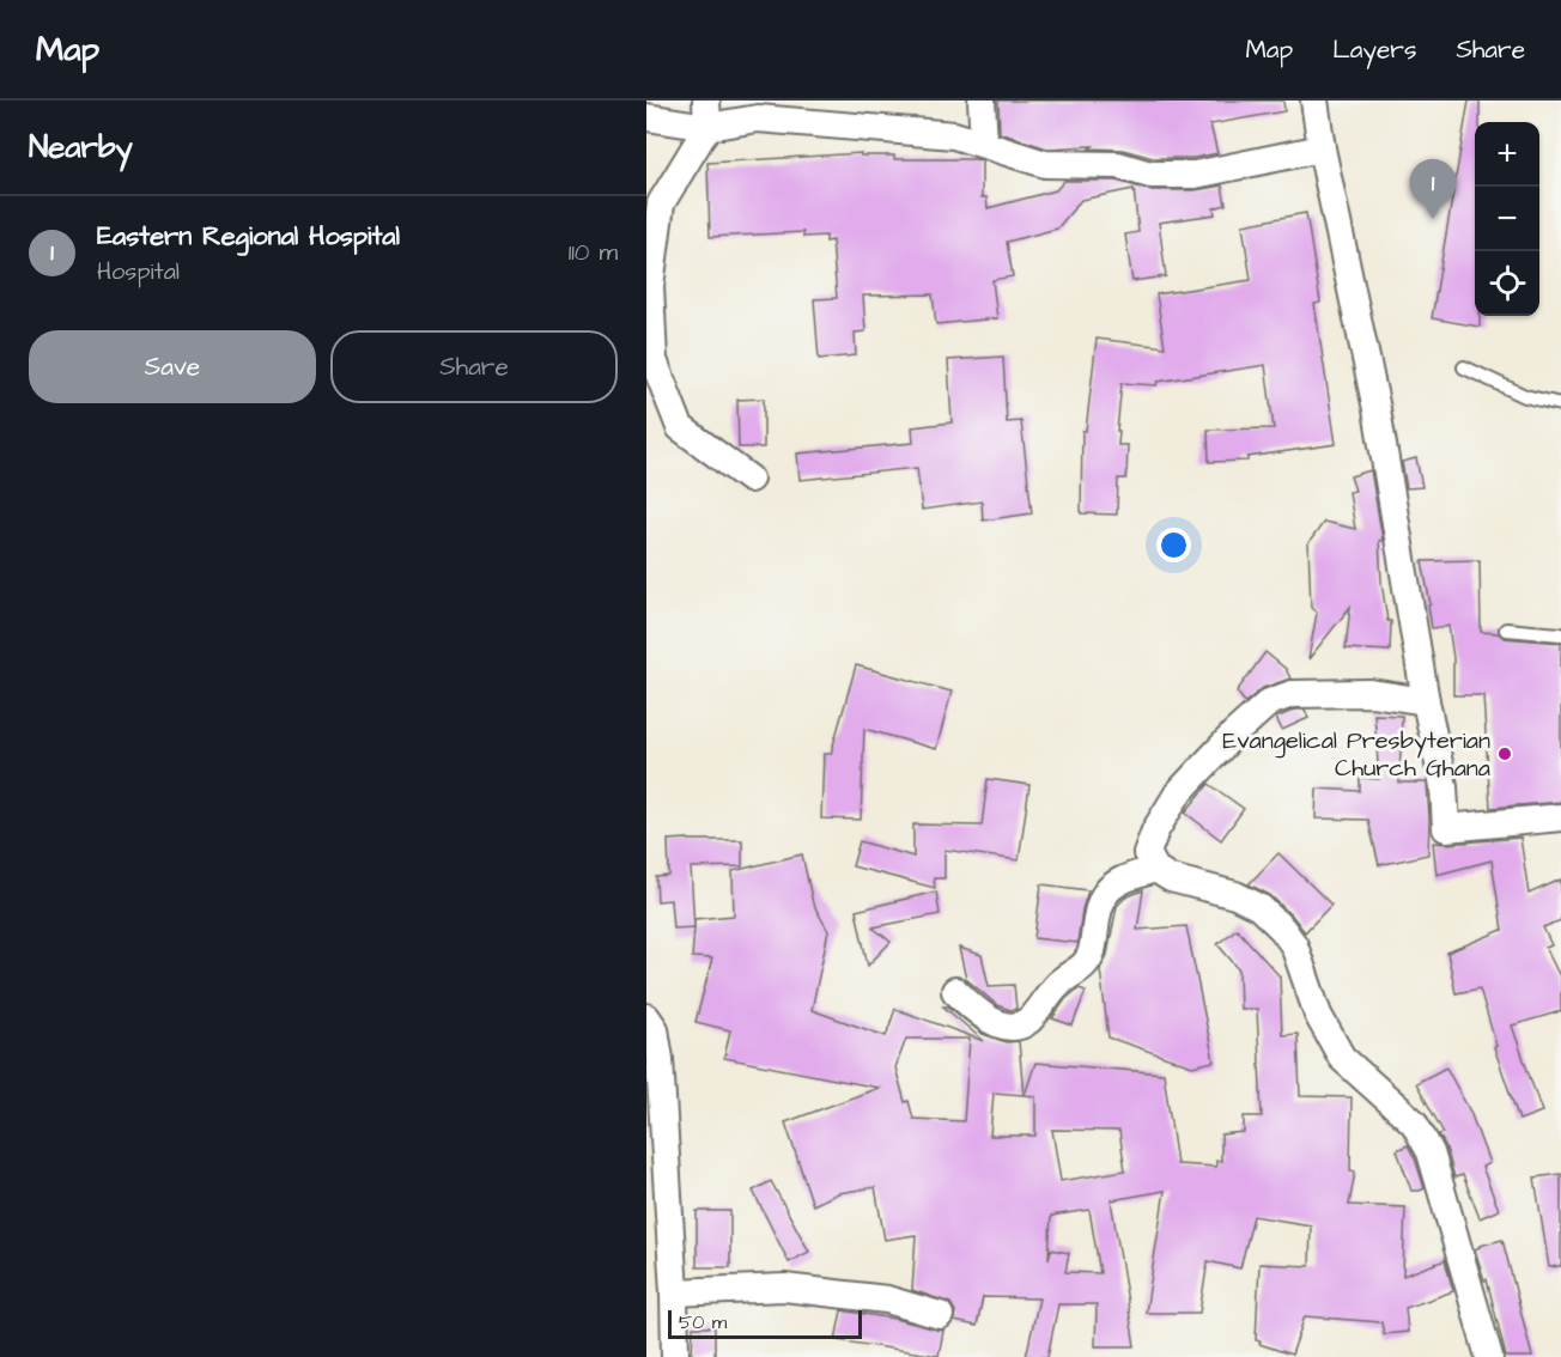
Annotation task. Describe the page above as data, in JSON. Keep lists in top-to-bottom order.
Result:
{
  "places": ["Evangelical Presbyterian Church Ghana"],
  "scale_bar": "50 m",
  "page": {
    "header": "Map",
    "nav": ["Map", "Layers", "Share"],
    "heading": "Nearby",
    "map_buttons": ["+", "−"],
    "pins": "1",
    "list": [
      {
        "mark": "1",
        "name": "Eastern Regional Hospital",
        "note": "Hospital",
        "value": "110 m"
      }
    ],
    "buttons": ["Save", "Share"],
    "scale": "50 m"
  }
}
